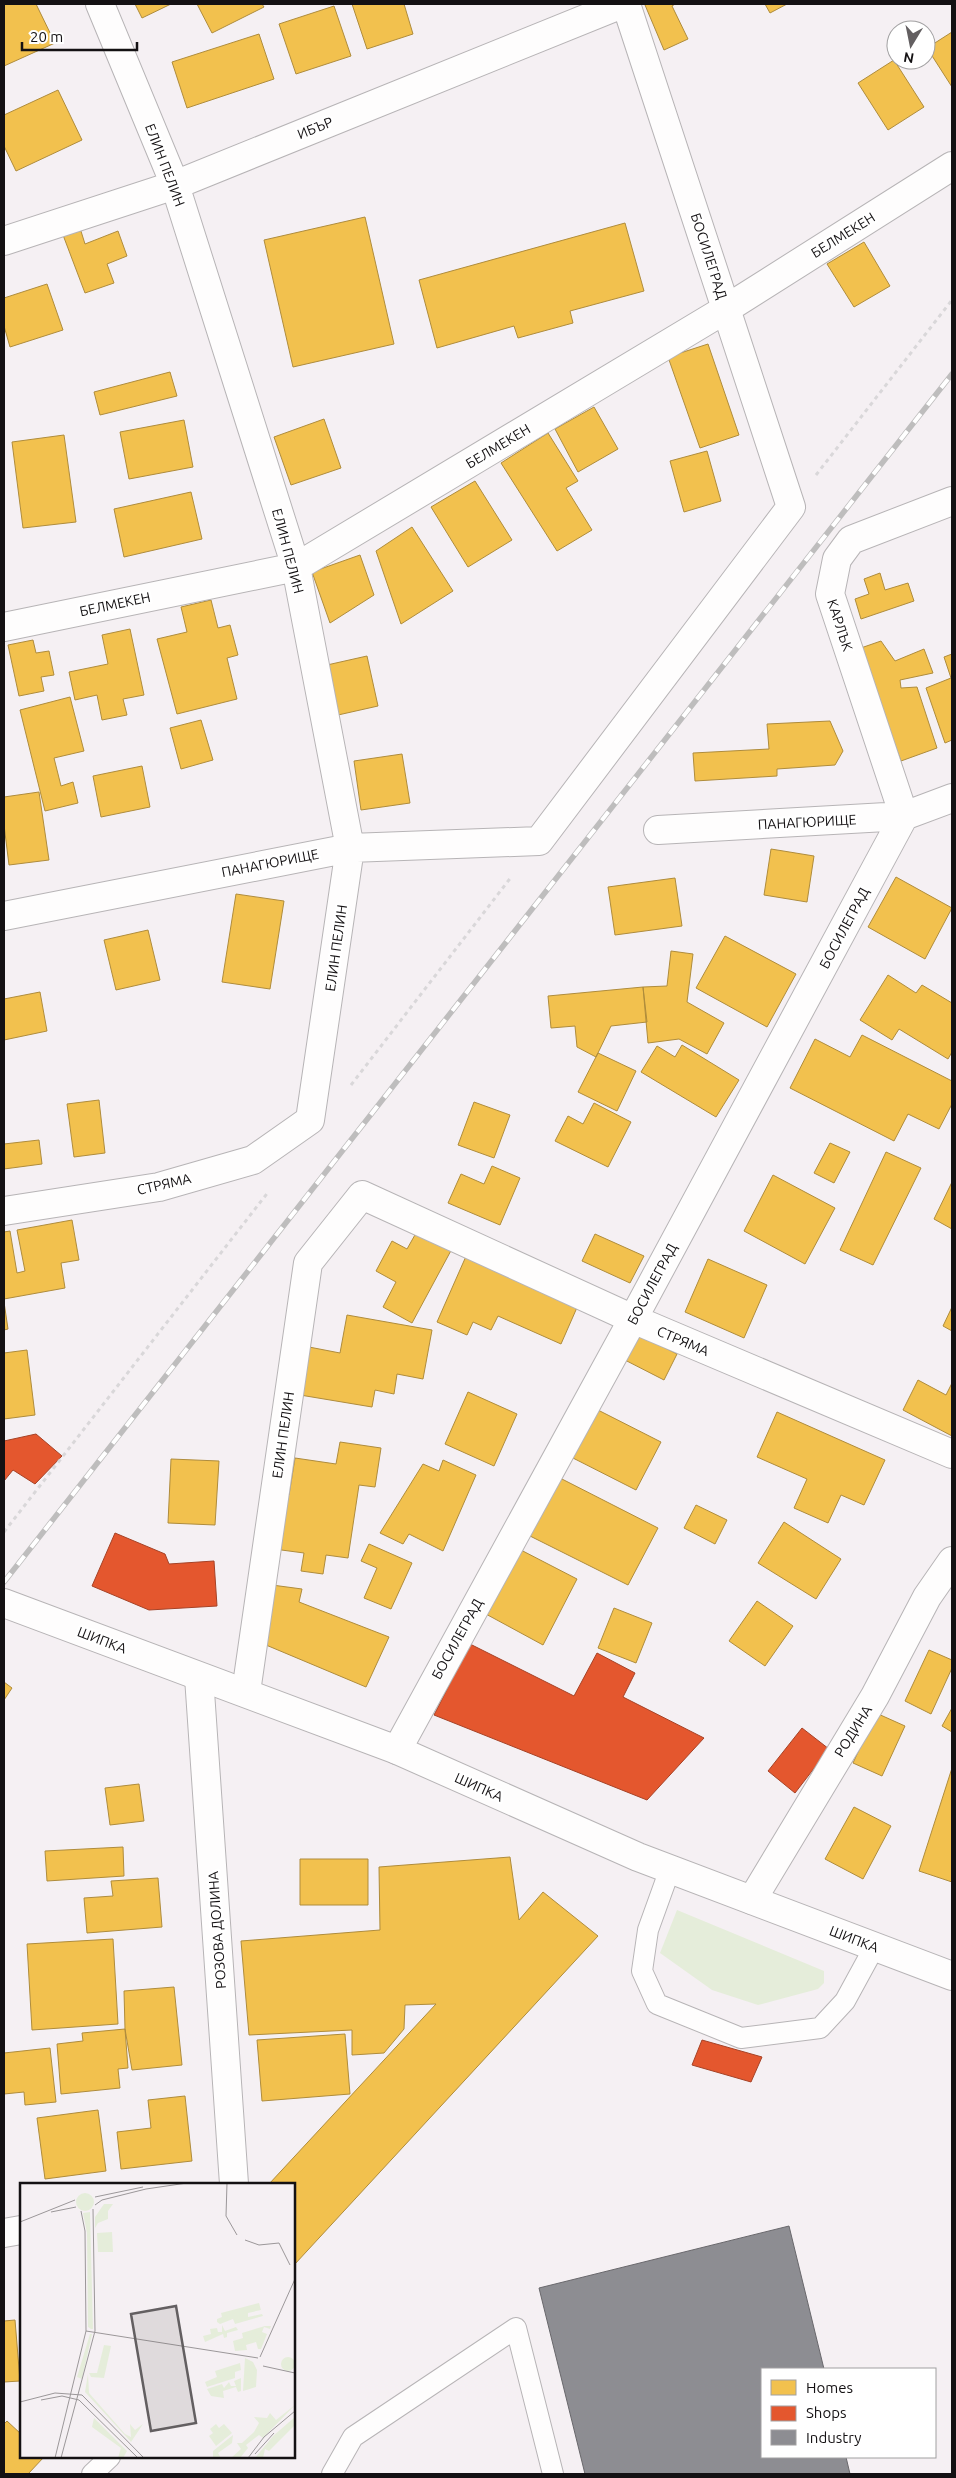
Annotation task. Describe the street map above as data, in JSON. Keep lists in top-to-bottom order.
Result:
{
  "streets": {
    "street": [
      "ИБЪР",
      "ЕЛИН ПЕЛИН",
      "БЕЛМЕКЕН",
      "БОСИЛЕГРАД",
      "КАРЛЪК",
      "ПАНАГЮРИЩЕ",
      "СТРЯМА",
      "ШИПКА",
      "РОДИНА",
      "РОЗОВА ДОЛИНА"
    ]
  },
  "crossings": [
    ["ИБЪР", "ЕЛИН ПЕЛИН"],
    ["ИБЪР", "БОСИЛЕГРАД"],
    ["ЕЛИН ПЕЛИН", "БЕЛМЕКЕН"],
    ["ЕЛИН ПЕЛИН", "ПАНАГЮРИЩЕ"],
    ["ЕЛИН ПЕЛИН", "СТРЯМА"],
    ["ЕЛИН ПЕЛИН", "ШИПКА"],
    ["БЕЛМЕКЕН", "БОСИЛЕГРАД"],
    ["БОСИЛЕГРАД", "КАРЛЪК"],
    ["БОСИЛЕГРАД", "ПАНАГЮРИЩЕ"],
    ["БОСИЛЕГРАД", "СТРЯМА"],
    ["БОСИЛЕГРАД", "ШИПКА"],
    ["КАРЛЪК", "ПАНАГЮРИЩЕ"],
    ["ШИПКА", "РОДИНА"],
    ["ШИПКА", "РОЗОВА ДОЛИНА"]
  ],
  "legend": ["Homes", "Shops", "Industry"],
  "scale_bar": "20 m",
  "north": "bottom"
}
